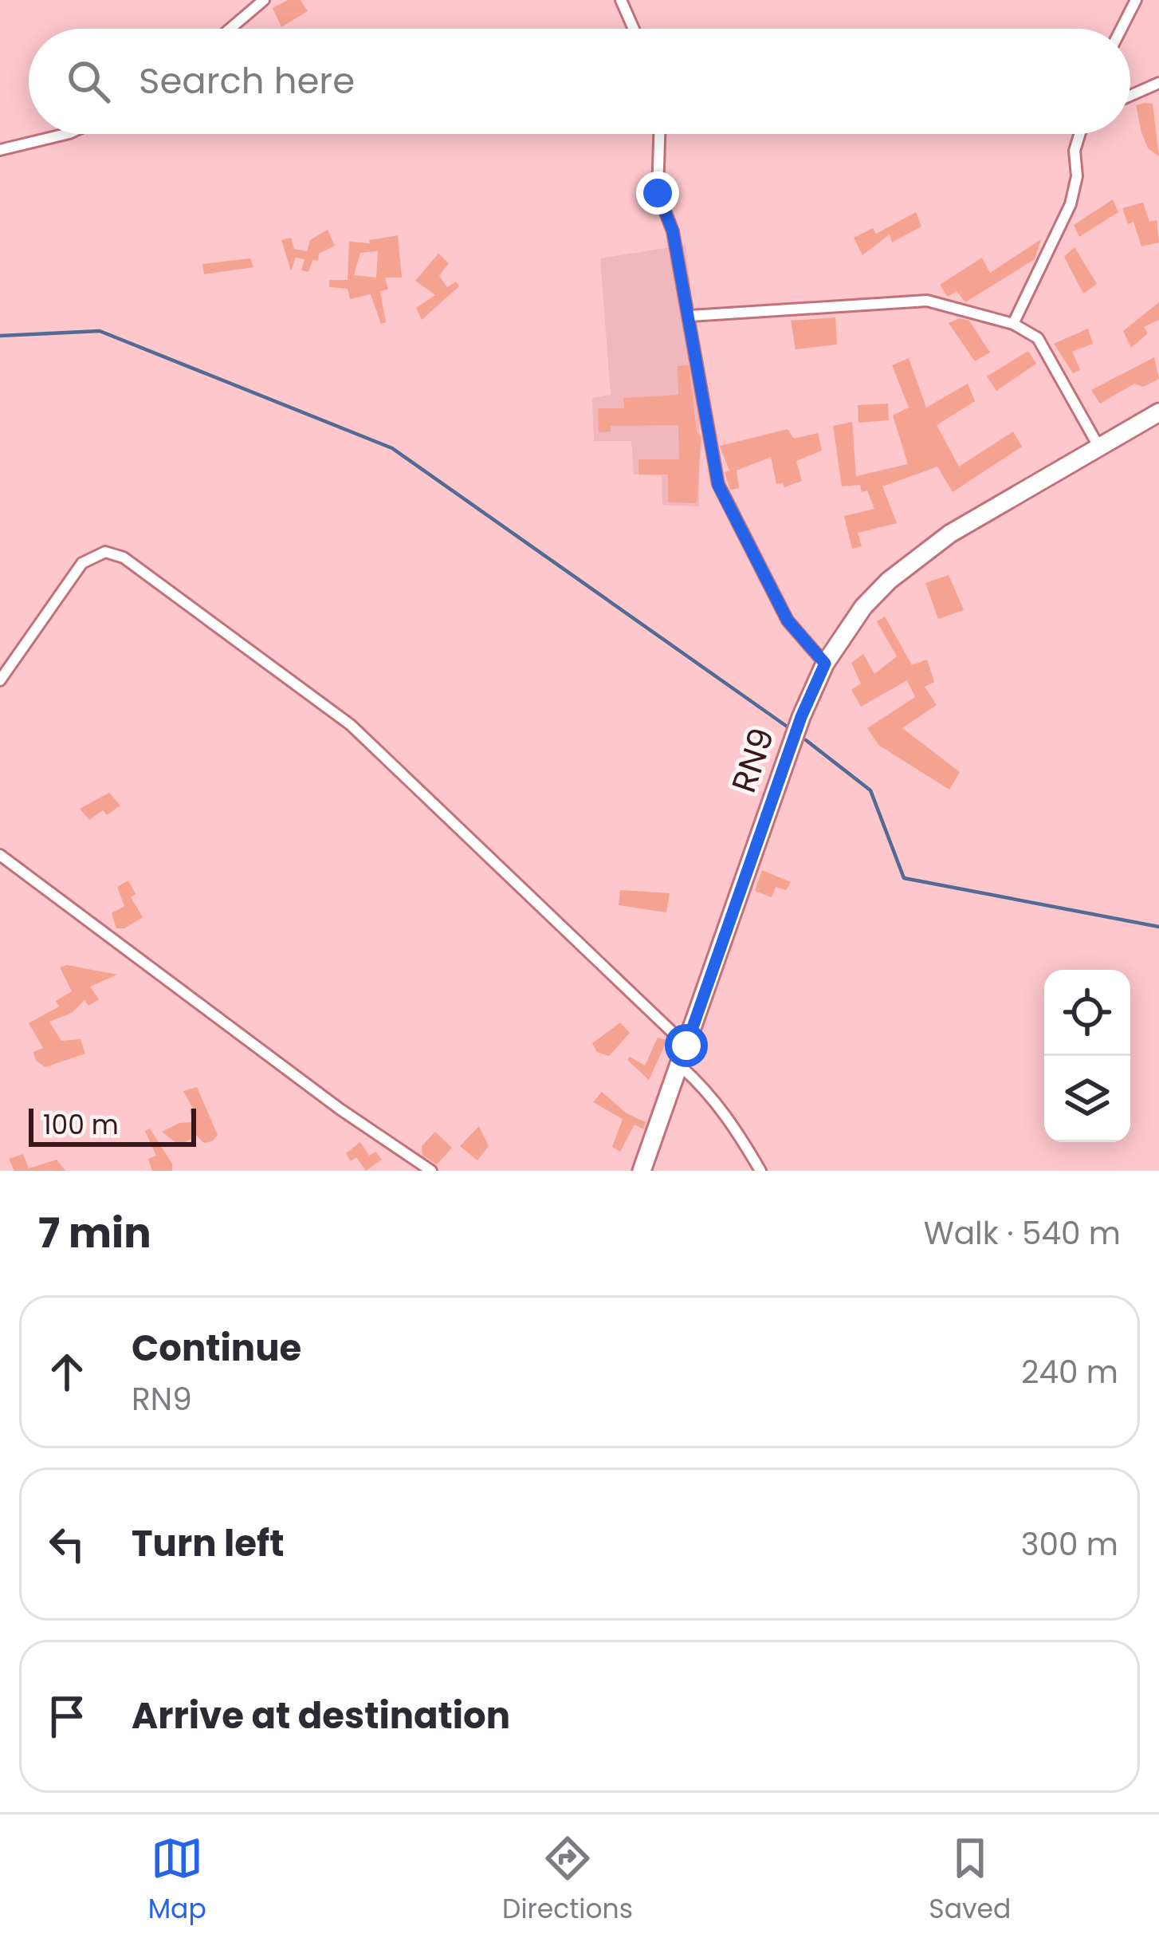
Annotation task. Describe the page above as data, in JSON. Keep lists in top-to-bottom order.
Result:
{
  "streets": {
    "main road": ["RN9"]
  },
  "scale_bar": "100 m",
  "page": {
    "search": "Search here",
    "scale": "100 m",
    "heading": ["7 min", "Walk · 540 m"],
    "list": [
      ["Continue", "RN9", "240 m"],
      ["Turn left", "300 m"],
      "Arrive at destination"
    ],
    "nav": ["Map", "Directions", "Saved"]
  }
}
